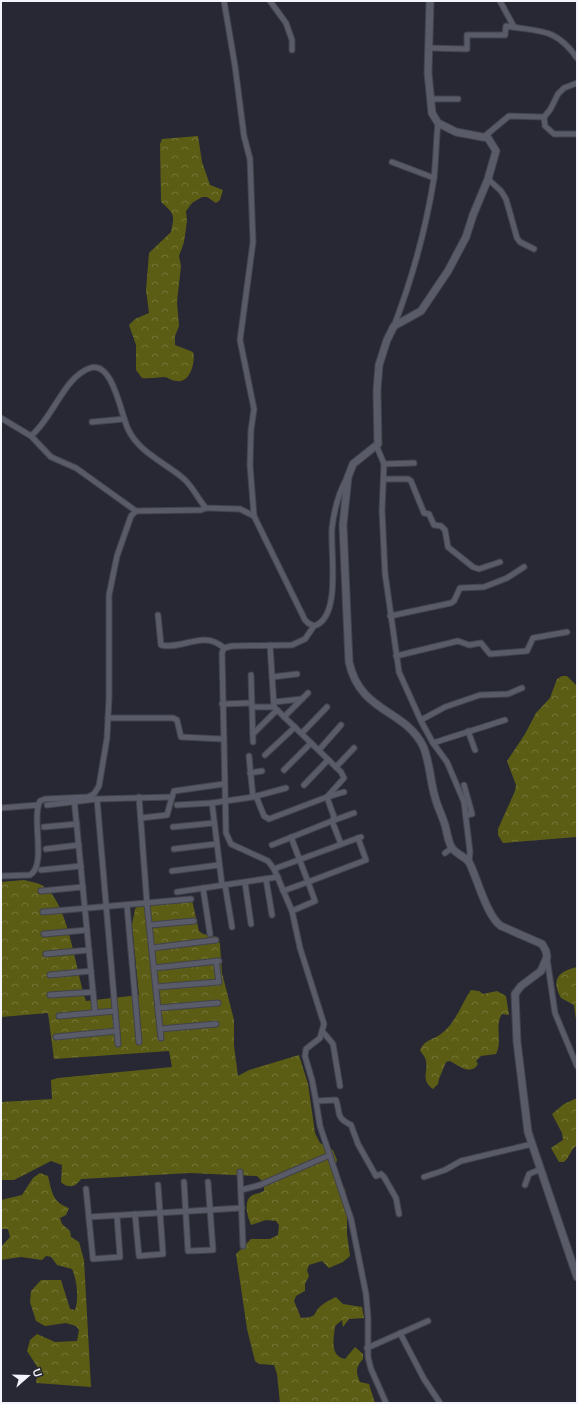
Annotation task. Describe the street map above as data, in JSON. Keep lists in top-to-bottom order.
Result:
{
  "north": "right"
}
